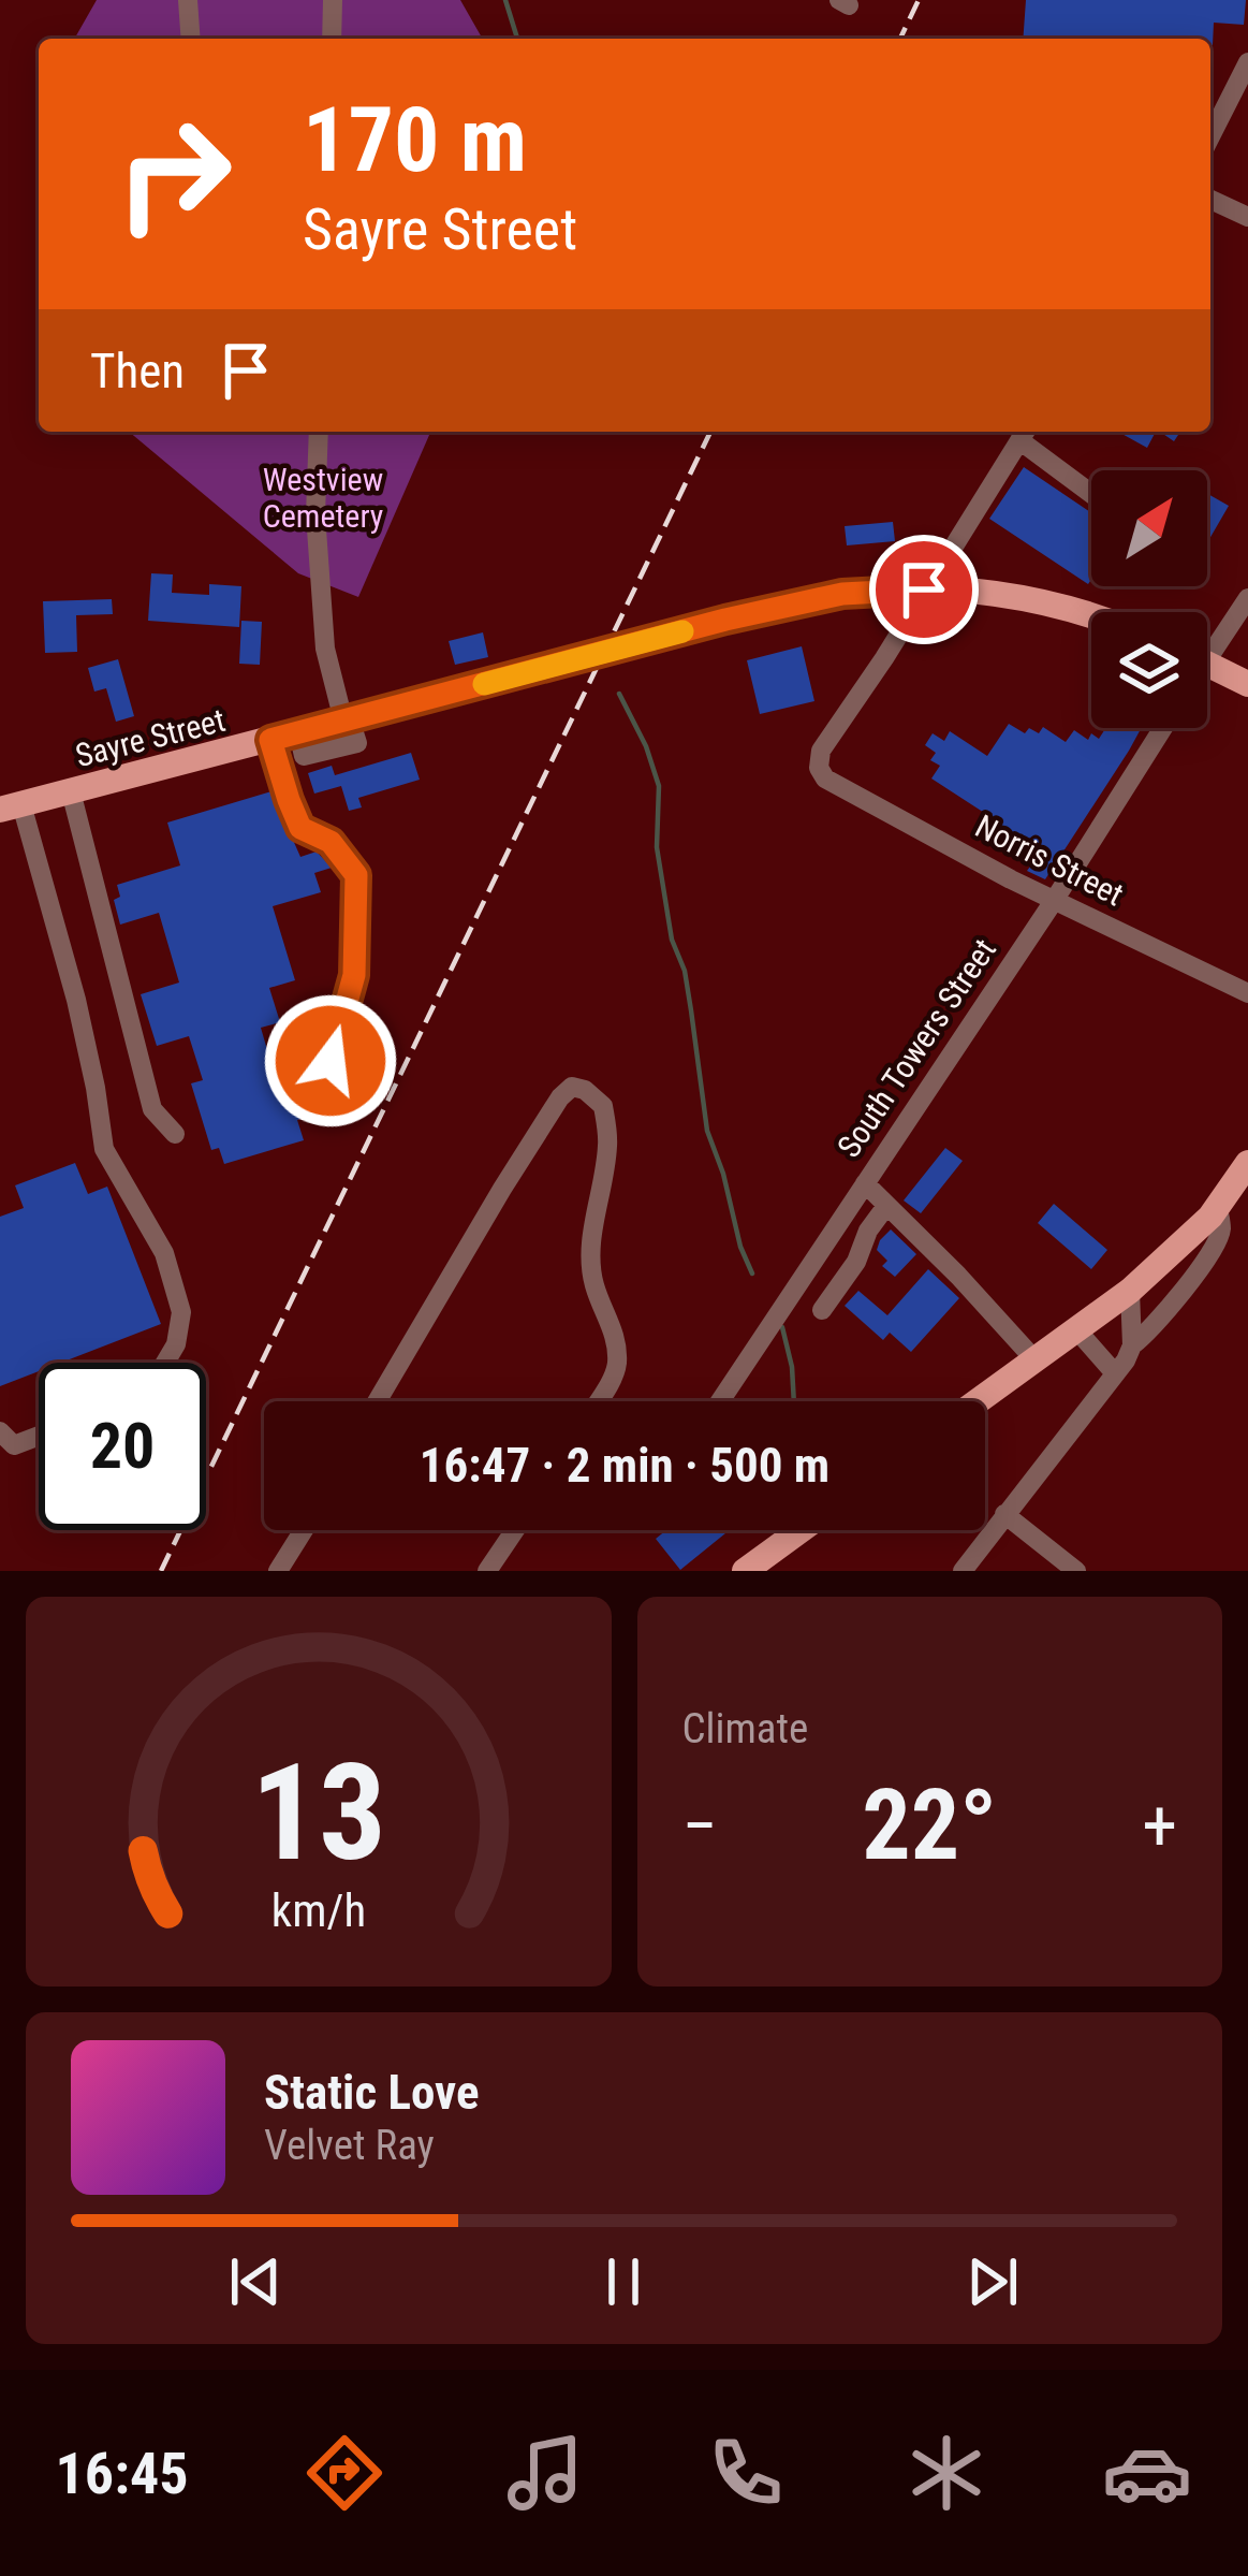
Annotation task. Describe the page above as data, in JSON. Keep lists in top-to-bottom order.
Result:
{
  "streets": {
    "main road": ["Sayre Street"],
    "street": ["Norris Street", "South Towers Street"]
  },
  "crossings": [
    ["Sayre Street", "Norris Street"],
    ["Norris Street", "South Towers Street"]
  ],
  "parks": ["Westview Cemetery"],
  "north": "top right",
  "page": {
    "turn": ["170 m", "Sayre Street"],
    "then": "Then",
    "limit": "20",
    "trip": "16:47 · 2 min · 500 m",
    "tile": "Climate",
    "heat": ["−", "22°", "+"],
    "song": ["Static Love", "Velvet Ray"],
    "tabs": "16:45",
    "gauge": ["13", "km/h"]
  }
}
